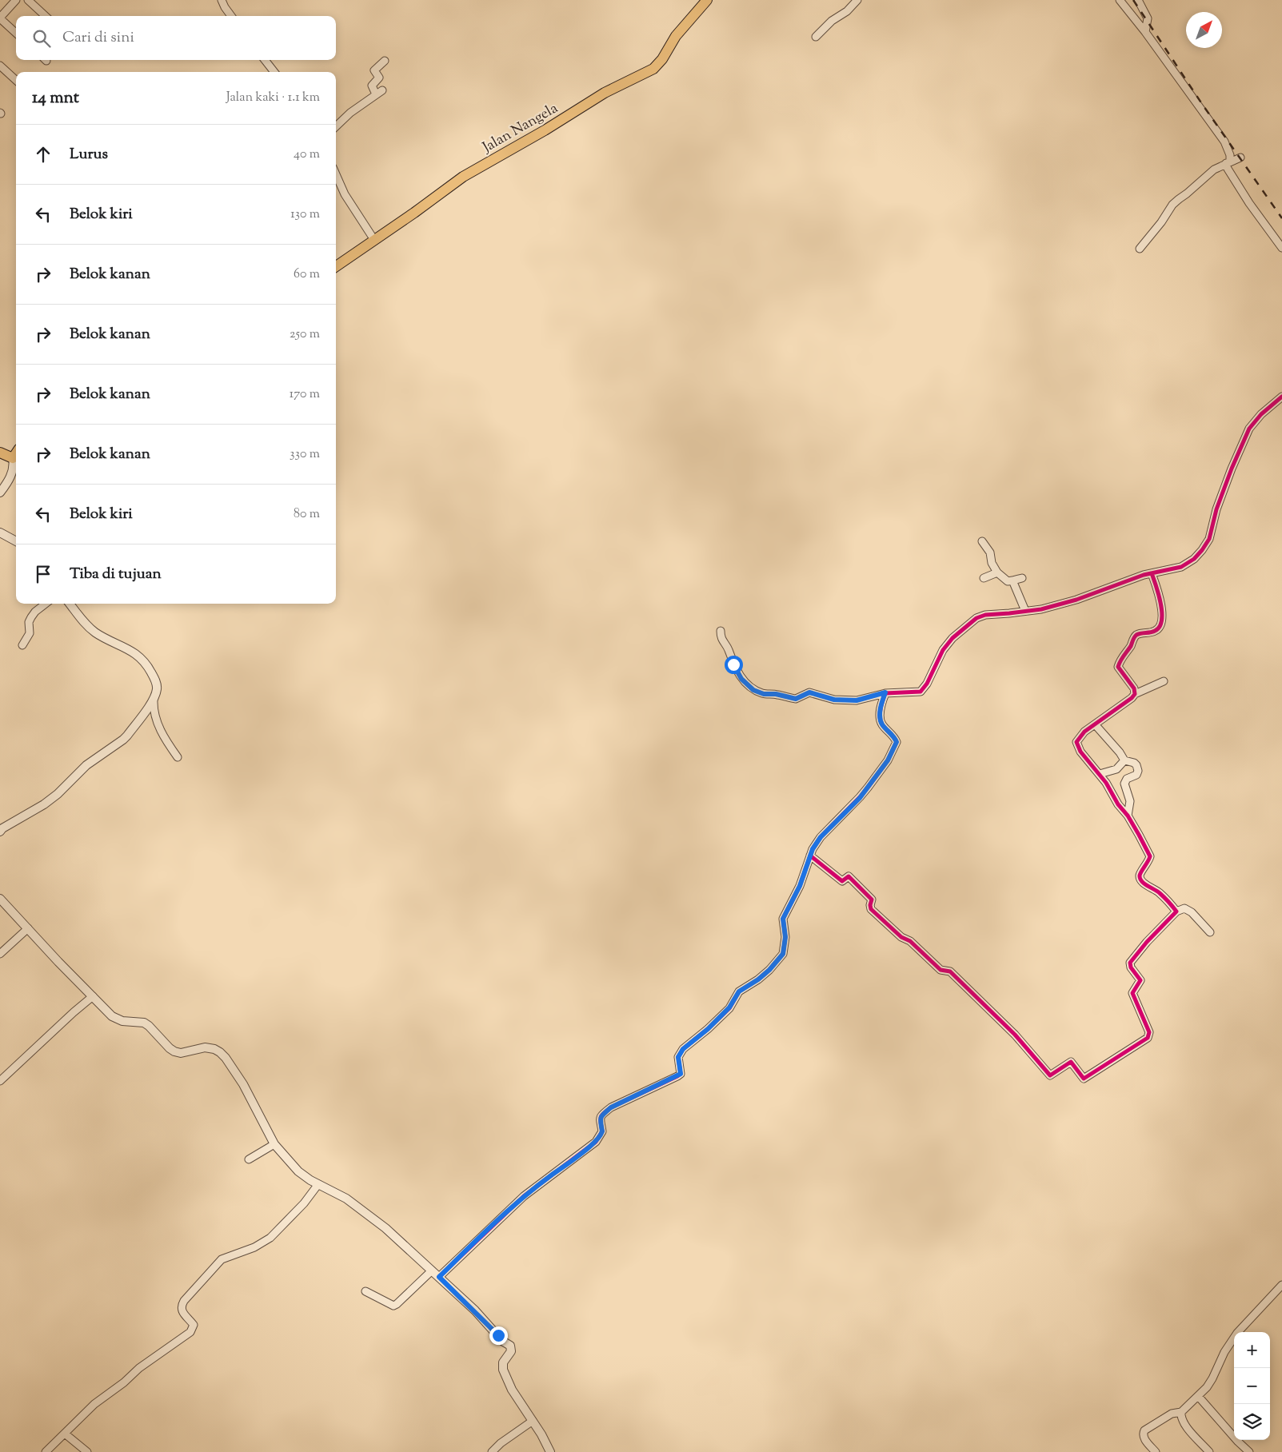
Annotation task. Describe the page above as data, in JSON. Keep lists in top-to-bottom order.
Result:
{
  "streets": {
    "main road": ["Jalan Nangela"]
  },
  "north": "top right",
  "page": {
    "search": "Cari di sini",
    "heading": ["14 mnt", "Jalan kaki · 1.1 km"],
    "list": [
      ["Lurus", "40 m"],
      ["Belok kiri", "130 m"],
      ["Belok kanan", "60 m"],
      ["Belok kanan", "250 m"],
      ["Belok kanan", "170 m"],
      ["Belok kanan", "330 m"],
      ["Belok kiri", "80 m"],
      "Tiba di tujuan"
    ],
    "map_buttons": ["+", "−"]
  }
}
